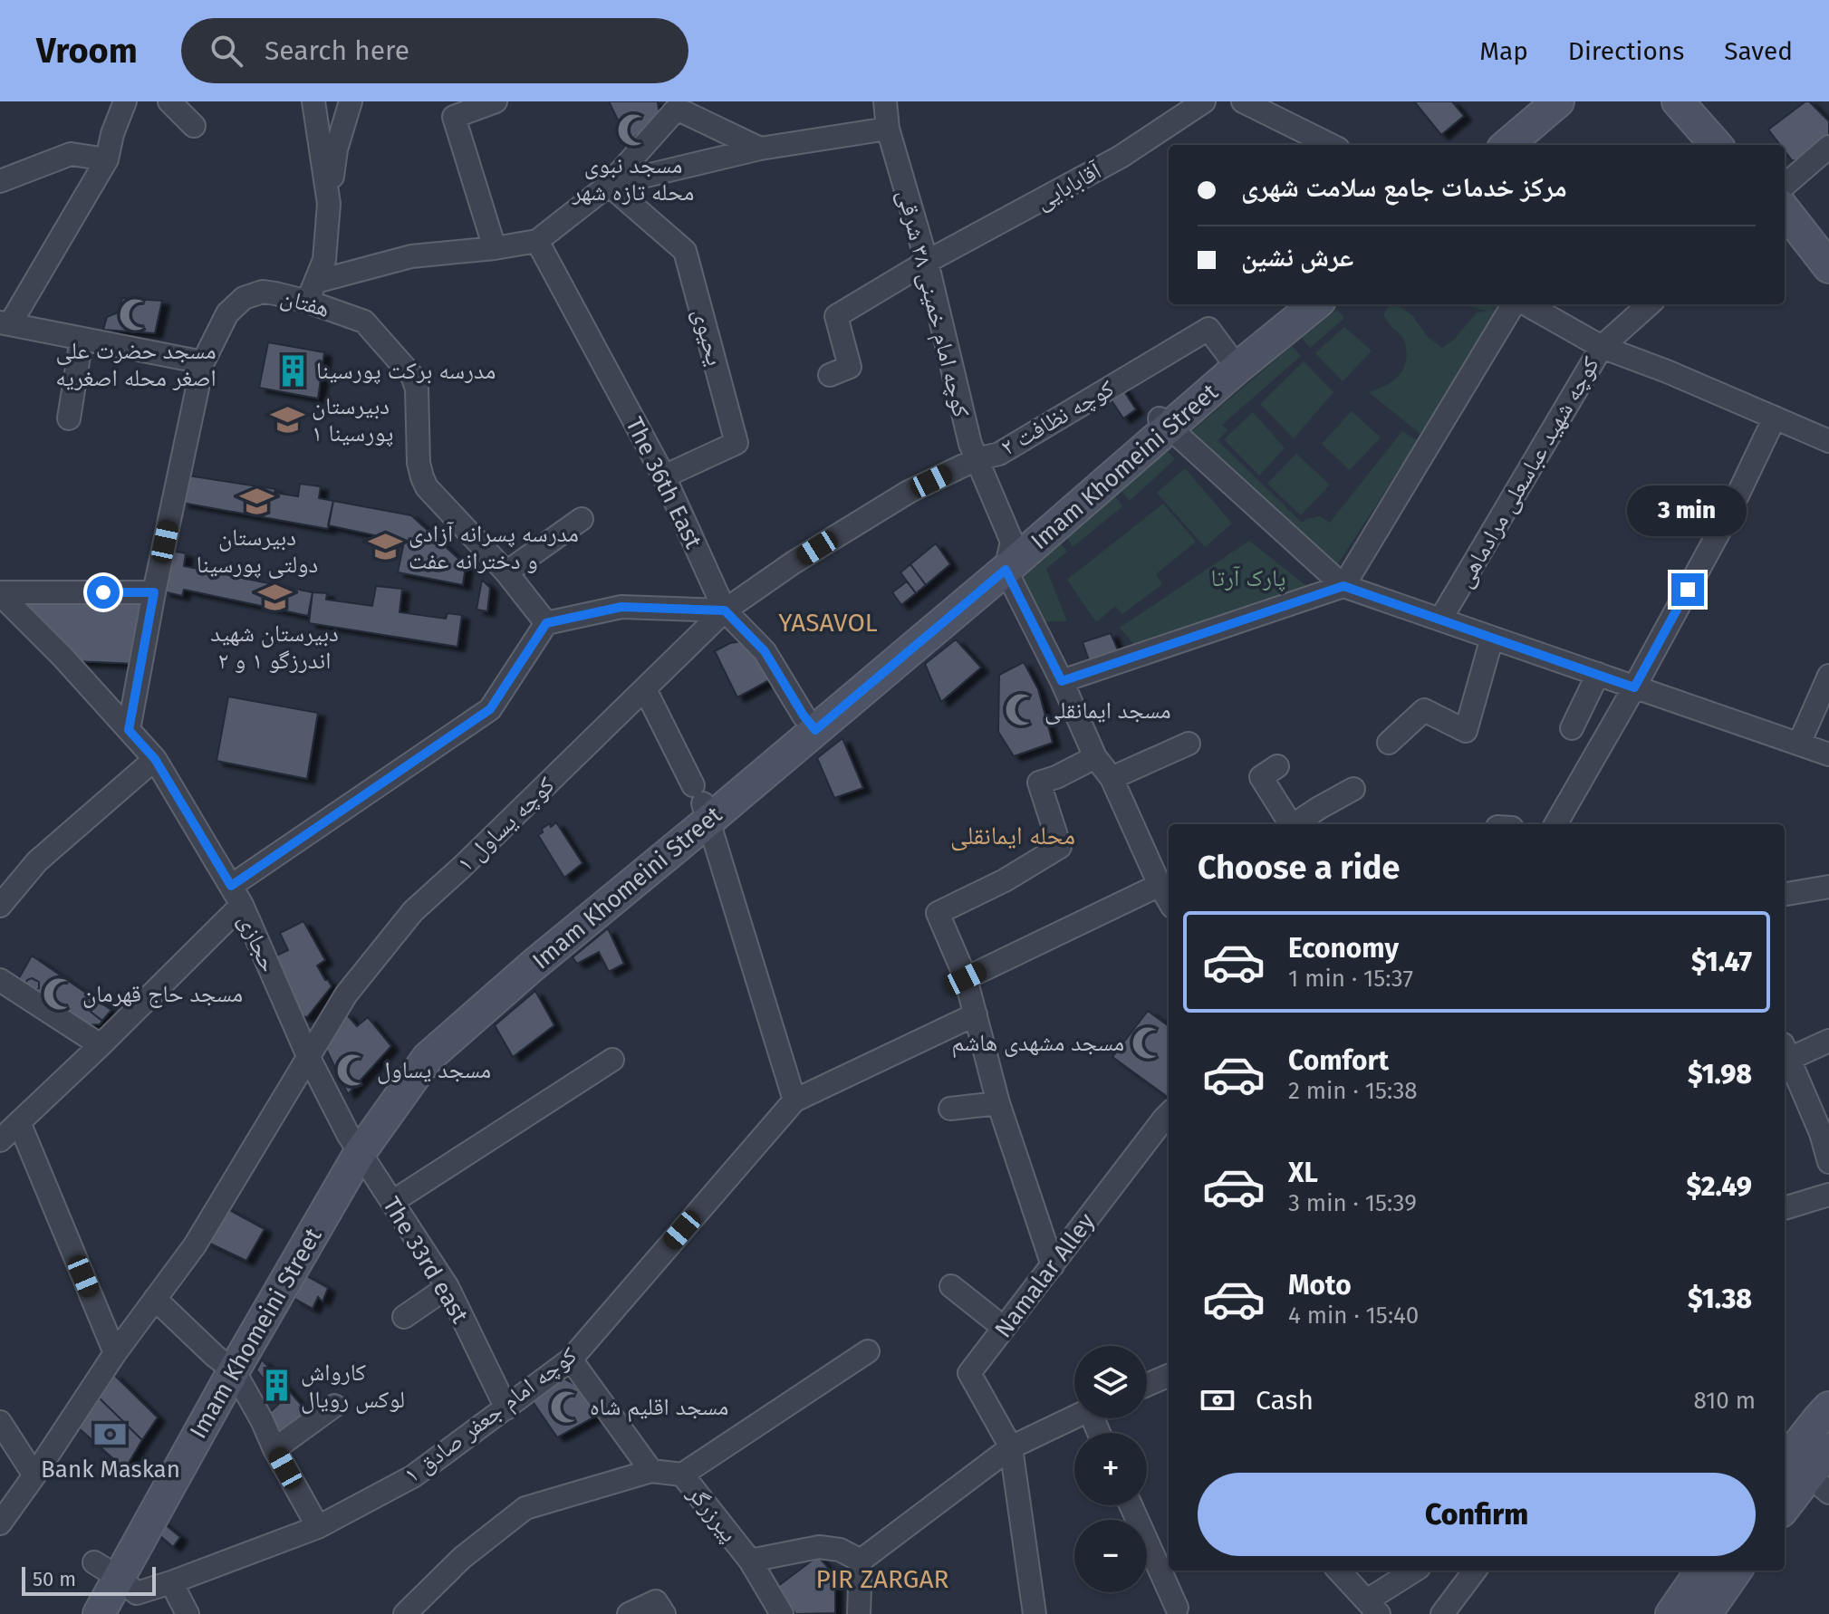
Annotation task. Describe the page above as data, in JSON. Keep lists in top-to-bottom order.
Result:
{
  "streets": {
    "main road": ["Imam Khomeini Street"],
    "street": [
      "آقابابایی",
      "هفتان",
      "کوچه امام خمینی ۳۸ شرقی",
      "یحیوی",
      "کوچه نظافت ۲",
      "کوچه شهید عباسعلی مرادماهی",
      "The 36th East",
      "کوچه یساول ۱",
      "حجازی",
      "The 33rd east",
      "Namalar Alley",
      "کوچه امام جعفر صادق ۱",
      "پیرزرگر"
    ]
  },
  "crossings": [
    ["آقابابایی", "کوچه امام خمینی ۳۸ شرقی"],
    ["هفتان", "حجازی"],
    ["کوچه امام خمینی ۳۸ شرقی", "کوچه نظافت ۲"],
    ["کوچه امام خمینی ۳۸ شرقی", "Imam Khomeini Street"],
    ["یحیوی", "The 36th East"],
    ["کوچه نظافت ۲", "Imam Khomeini Street"],
    ["کوچه نظافت ۲", "The 36th East"],
    ["کوچه نظافت ۲", "کوچه یساول ۱"],
    ["Imam Khomeini Street", "The 36th East"],
    ["Imam Khomeini Street", "حجازی"],
    ["Imam Khomeini Street", "The 33rd east"],
    ["Imam Khomeini Street", "کوچه امام جعفر صادق ۱"],
    ["The 36th East", "کوچه یساول ۱"],
    ["کوچه یساول ۱", "حجازی"],
    ["حجازی", "The 33rd east"],
    ["The 33rd east", "کوچه امام جعفر صادق ۱"]
  ],
  "districts": ["YASAVOL", "محله ایمانقلی", "PIR ZARGAR"],
  "parks": ["پارک آرتا"],
  "places": {
    "mosque": [
      "مسجد نبوی محله تازه شهر",
      "مسجد حضرت علی اصغر محله اصغریه",
      "مسجد ایمانقلی",
      "مسجد حاج قهرمان",
      "مسجد مشهدی هاشم",
      "مسجد یساول",
      "مسجد اقلیم شاه"
    ],
    "building": ["مدرسه برکت پورسینا", "کارواش لوکس رویال"],
    "school or university": [
      "دبیرستان پورسینا ۱",
      "دبیرستان دولتی پورسینا",
      "مدرسه پسرانه آزادی و دخترانه عفت",
      "دبیرستان شهید اندرزگو ۱ و ۲"
    ],
    "bank": ["Bank Maskan"]
  },
  "scale_bar": "50 m",
  "page": {
    "header": "Vroom",
    "search": "Search here",
    "nav": ["Map", "Directions", "Saved"],
    "banner": ["مرکز خدمات جامع سلامت شهری", "عرش نشین"],
    "bubble": "3 min",
    "heading": "Choose a ride",
    "list": [
      {
        "name": "Economy",
        "note": "1 min · 15:37",
        "value": "$1.47"
      },
      {
        "name": "Comfort",
        "note": "2 min · 15:38",
        "value": "$1.98"
      },
      {
        "name": "XL",
        "note": "3 min · 15:39",
        "value": "$2.49"
      },
      {
        "name": "Moto",
        "note": "4 min · 15:40",
        "value": "$1.38"
      }
    ],
    "map_buttons": ["+", "−"],
    "pay": ["Cash", "810 m"],
    "buttons": "Confirm",
    "scale": "50 m"
  }
}
